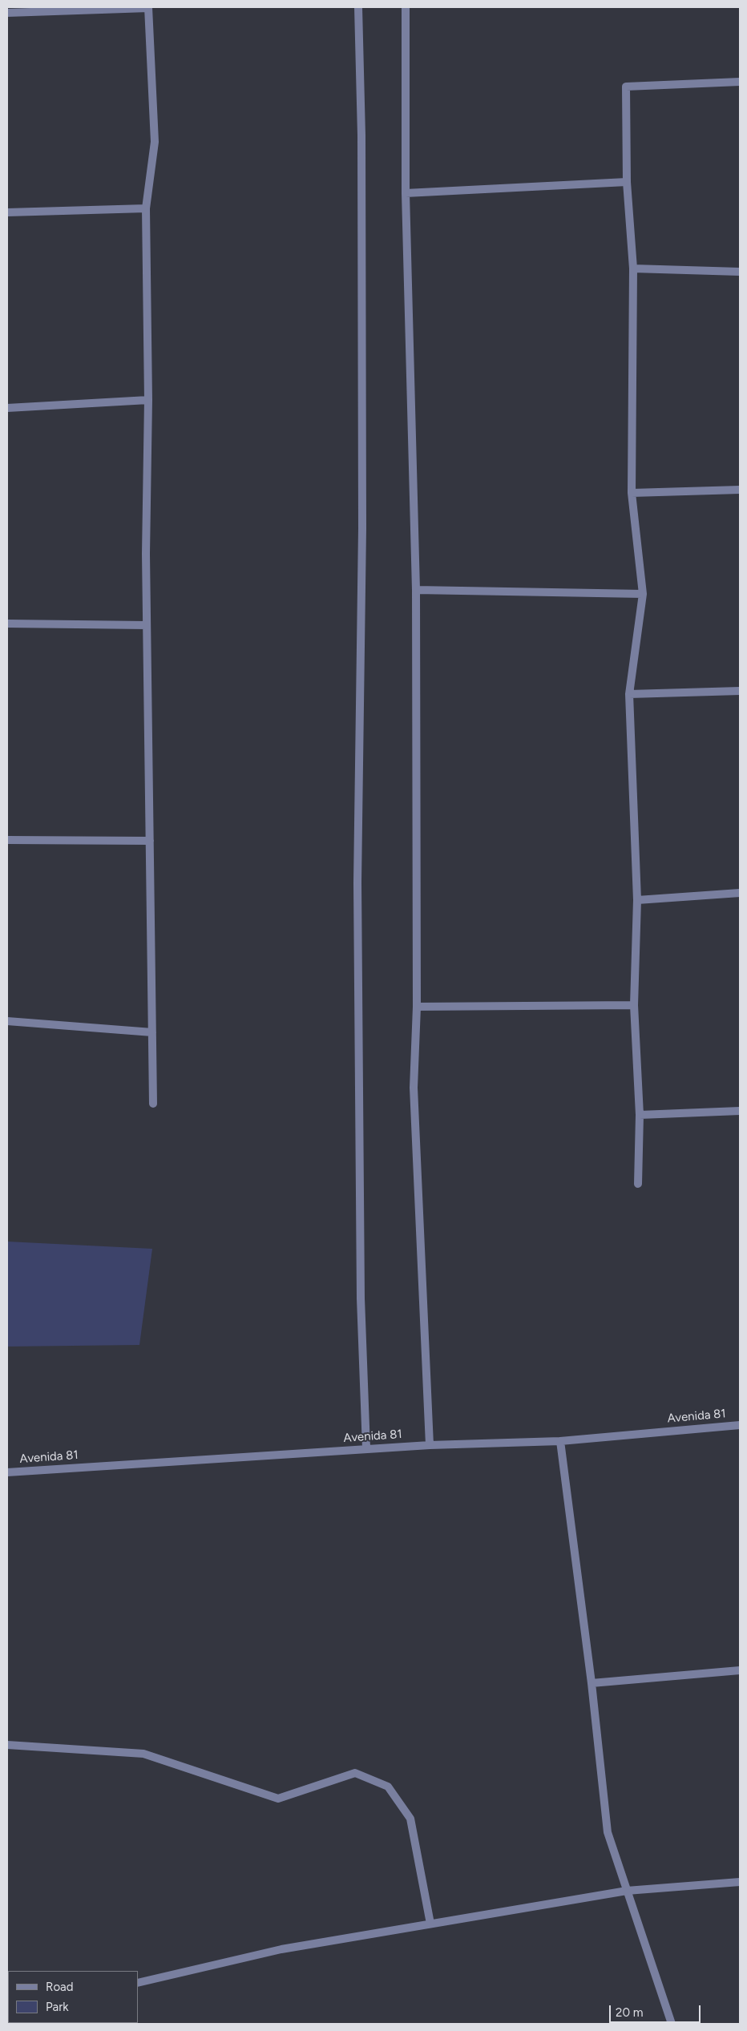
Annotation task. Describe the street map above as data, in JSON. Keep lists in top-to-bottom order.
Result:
{
  "streets": {
    "street": ["Avenida 81"]
  },
  "legend": ["Road", "Park"],
  "scale_bar": "20 m"
}
